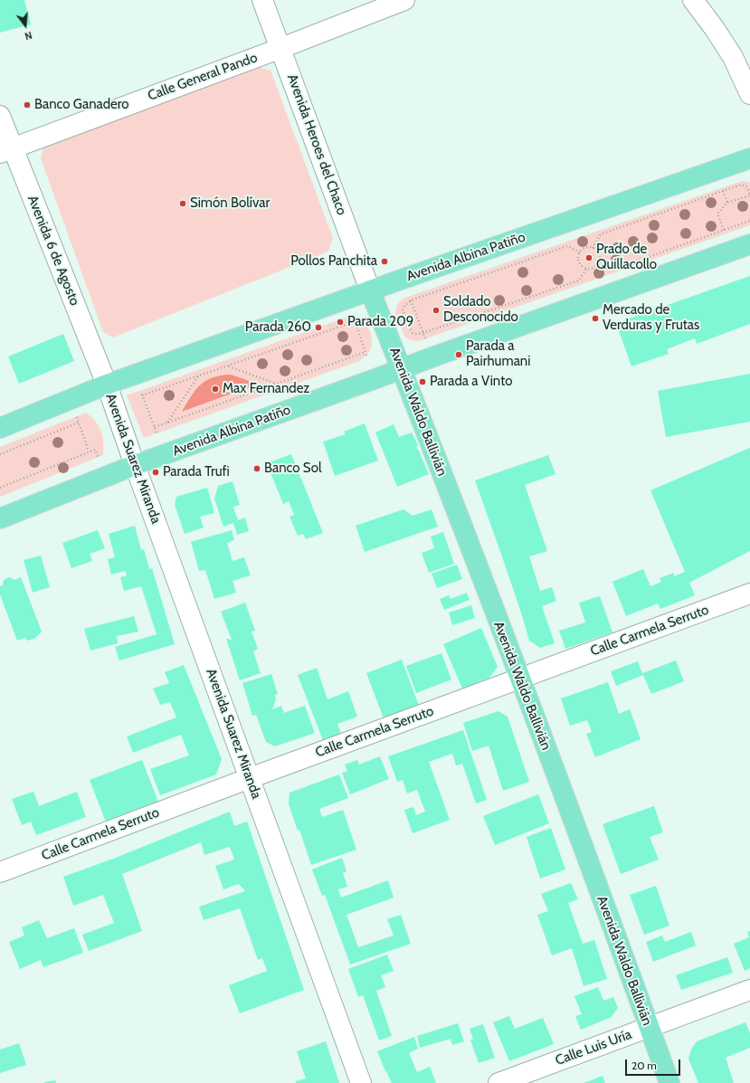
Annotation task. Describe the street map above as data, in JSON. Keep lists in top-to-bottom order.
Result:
{
  "streets": {
    "main road": ["Avenida Albina Patiño", "Avenida Waldo Ballivián"],
    "street": [
      "Calle General Pando",
      "Avenida Heroes del Chaco",
      "Avenida 6 de Agosto",
      "Avenida Suarez Miranda",
      "Calle Carmela Serruto",
      "Calle Luis Uría"
    ]
  },
  "crossings": [
    ["Calle General Pando", "Avenida Heroes del Chaco"],
    ["Calle General Pando", "Avenida 6 de Agosto"],
    ["Avenida Heroes del Chaco", "Avenida Albina Patiño"],
    ["Avenida Heroes del Chaco", "Avenida Waldo Ballivián"],
    ["Avenida 6 de Agosto", "Avenida Albina Patiño"],
    ["Avenida 6 de Agosto", "Avenida Suarez Miranda"],
    ["Avenida Albina Patiño", "Avenida Waldo Ballivián"],
    ["Avenida Albina Patiño", "Avenida Suarez Miranda"],
    ["Avenida Waldo Ballivián", "Calle Carmela Serruto"],
    ["Avenida Waldo Ballivián", "Calle Luis Uría"],
    ["Avenida Suarez Miranda", "Calle Carmela Serruto"]
  ],
  "places": [
    "Banco Ganadero",
    "Simón Bolívar",
    "Prado de Quillacollo",
    "Pollos Panchita",
    "Soldado Desconocido",
    "Mercado de Verduras y Frutas",
    "Parada 209",
    "Parada 260",
    "Parada a Pairhumani",
    "Parada a Vinto",
    "Max Fernandez",
    "Banco Sol",
    "Parada Trufi"
  ],
  "scale_bar": "20 m",
  "north": "bottom"
}
